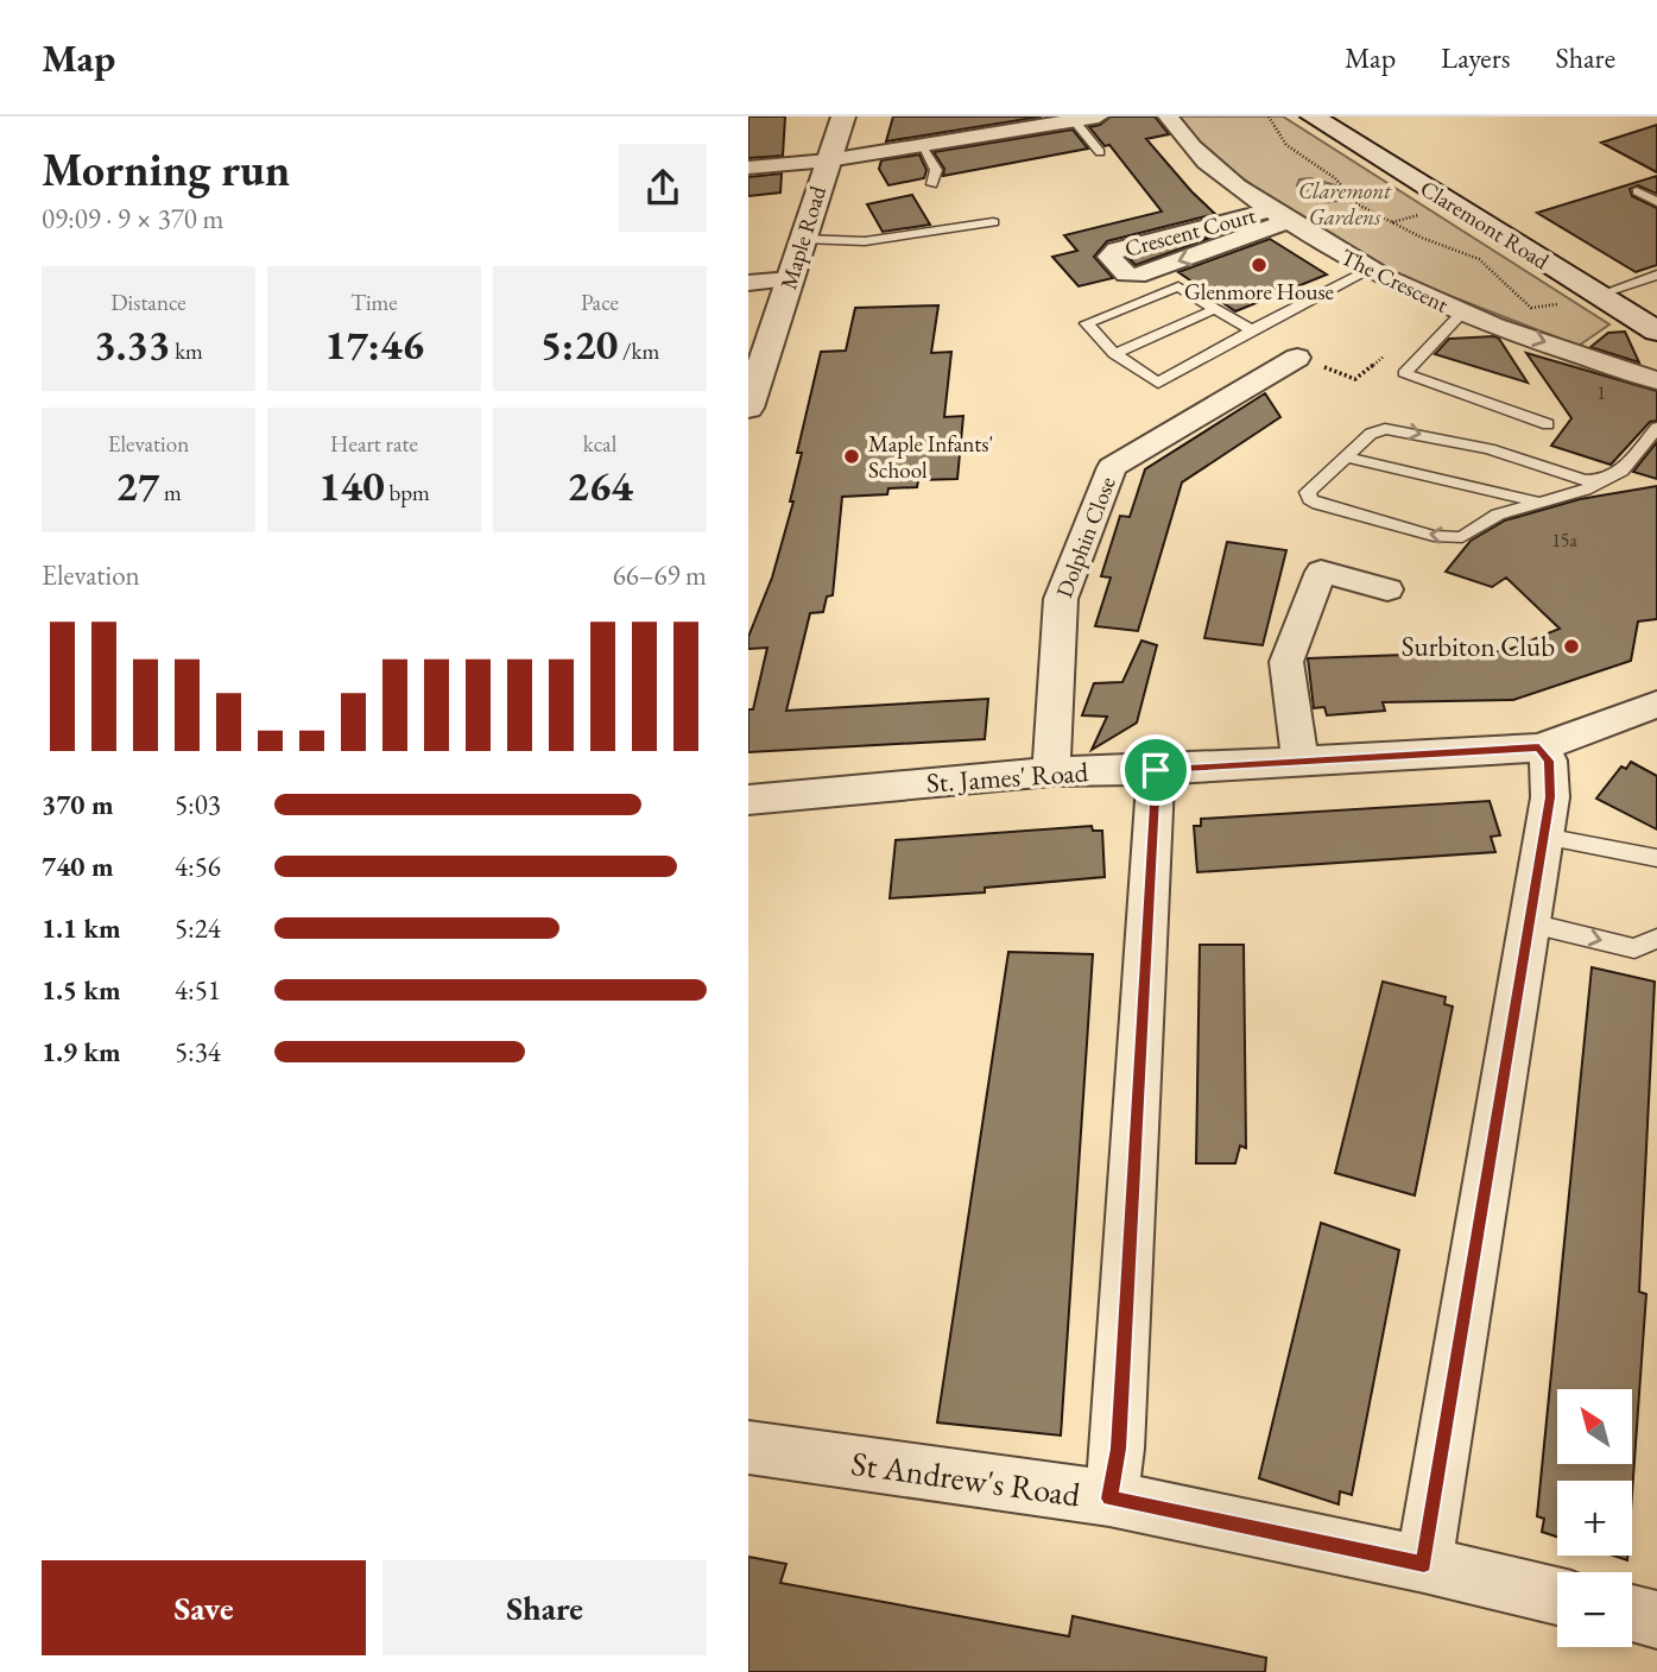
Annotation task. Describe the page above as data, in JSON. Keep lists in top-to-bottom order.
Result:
{
  "streets": {
    "street": [
      "Claremont Road",
      "Crescent Court",
      "Maple Road",
      "The Crescent",
      "Dolphin Close",
      "St. James' Road",
      "St Andrew's Road"
    ]
  },
  "crossings": [
    ["Crescent Court", "The Crescent"],
    ["Dolphin Close", "St. James' Road"]
  ],
  "parks": ["Claremont Gardens"],
  "places": ["Glenmore House", "Maple Infants' School", "Surbiton Club"],
  "house_numbers": ["1", "15a"],
  "north": "top left",
  "page": {
    "header": "Map",
    "nav": ["Map", "Layers", "Share"],
    "heading": ["Morning run", "09:09 · 9 × 370 m"],
    "stats": [
      ["Distance", "3.33 km"],
      ["Time", "17:46"],
      ["Pace", "5:20 /km"],
      ["Elevation", "27 m"],
      ["Heart rate", "140 bpm"],
      ["kcal", "264"]
    ],
    "chart": ["Elevation", "66–69 m"],
    "list": [
      {
        "name": "370 m",
        "note": "5:03"
      },
      {
        "name": "740 m",
        "note": "4:56"
      },
      {
        "name": "1.1 km",
        "note": "5:24"
      },
      {
        "name": "1.5 km",
        "note": "4:51"
      },
      {
        "name": "1.9 km",
        "note": "5:34"
      }
    ],
    "map_buttons": ["+", "−"],
    "buttons": ["Save", "Share"]
  }
}
